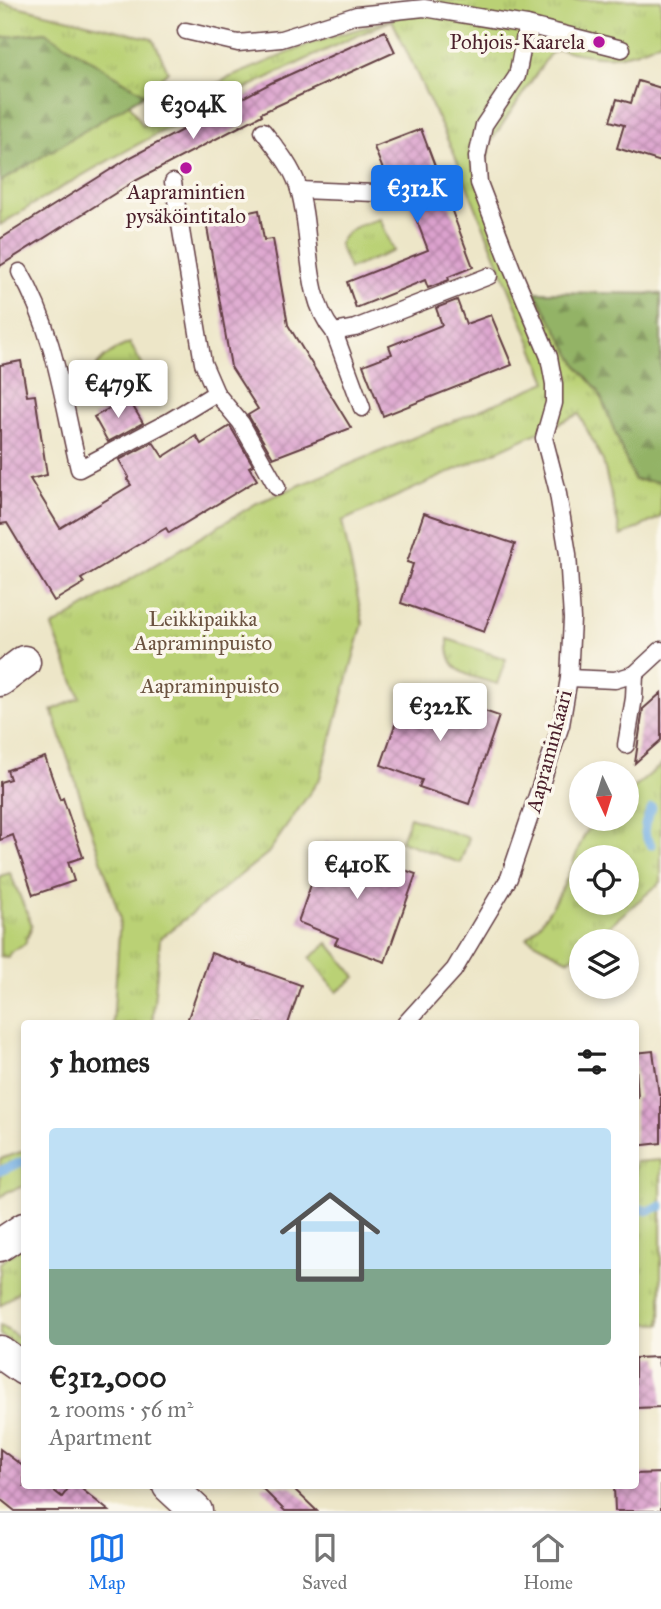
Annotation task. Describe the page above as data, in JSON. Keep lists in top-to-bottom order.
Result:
{
  "streets": {
    "lane": ["Aapraminkaari"]
  },
  "parks": ["Leikkipaikka Aapraminpuisto", "Aapraminpuisto"],
  "places": ["Pohjois-Kaarela", "Aapramintien pysäköintitalo"],
  "north": "bottom",
  "page": {
    "price": [
      "€304K",
      "€312K",
      "€479K",
      "€322K",
      "€410K"
    ],
    "heading": "5 homes",
    "list": [
      {
        "name": "€312,000",
        "note": "2 rooms · 56 m² · Apartment"
      }
    ],
    "tabs": ["Map", "Saved", "Home"]
  }
}
